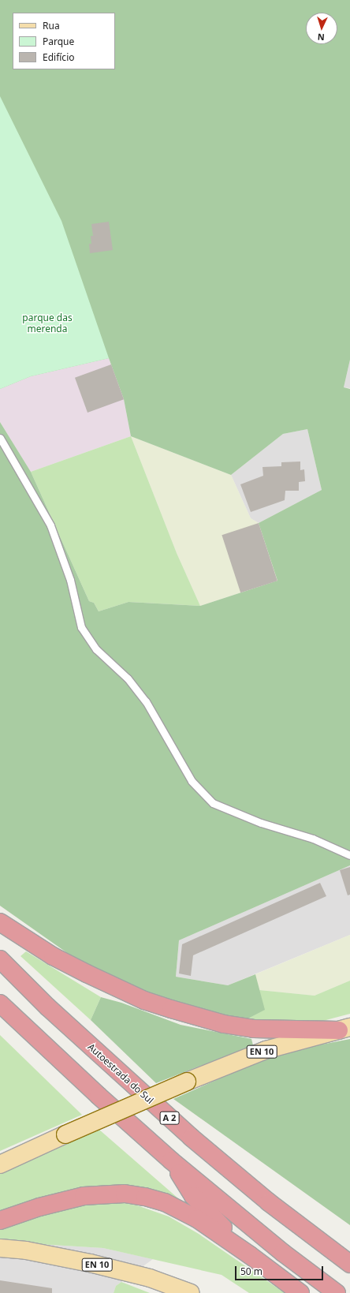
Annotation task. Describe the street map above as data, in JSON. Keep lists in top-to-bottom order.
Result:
{
  "streets": {
    "highway": ["Autoestrada do Sul", "A 2"],
    "main road": ["EN 10"]
  },
  "parks": ["parque das merenda"],
  "legend": ["Rua", "Parque", "Edifício"],
  "scale_bar": "50 m",
  "north": "bottom"
}
